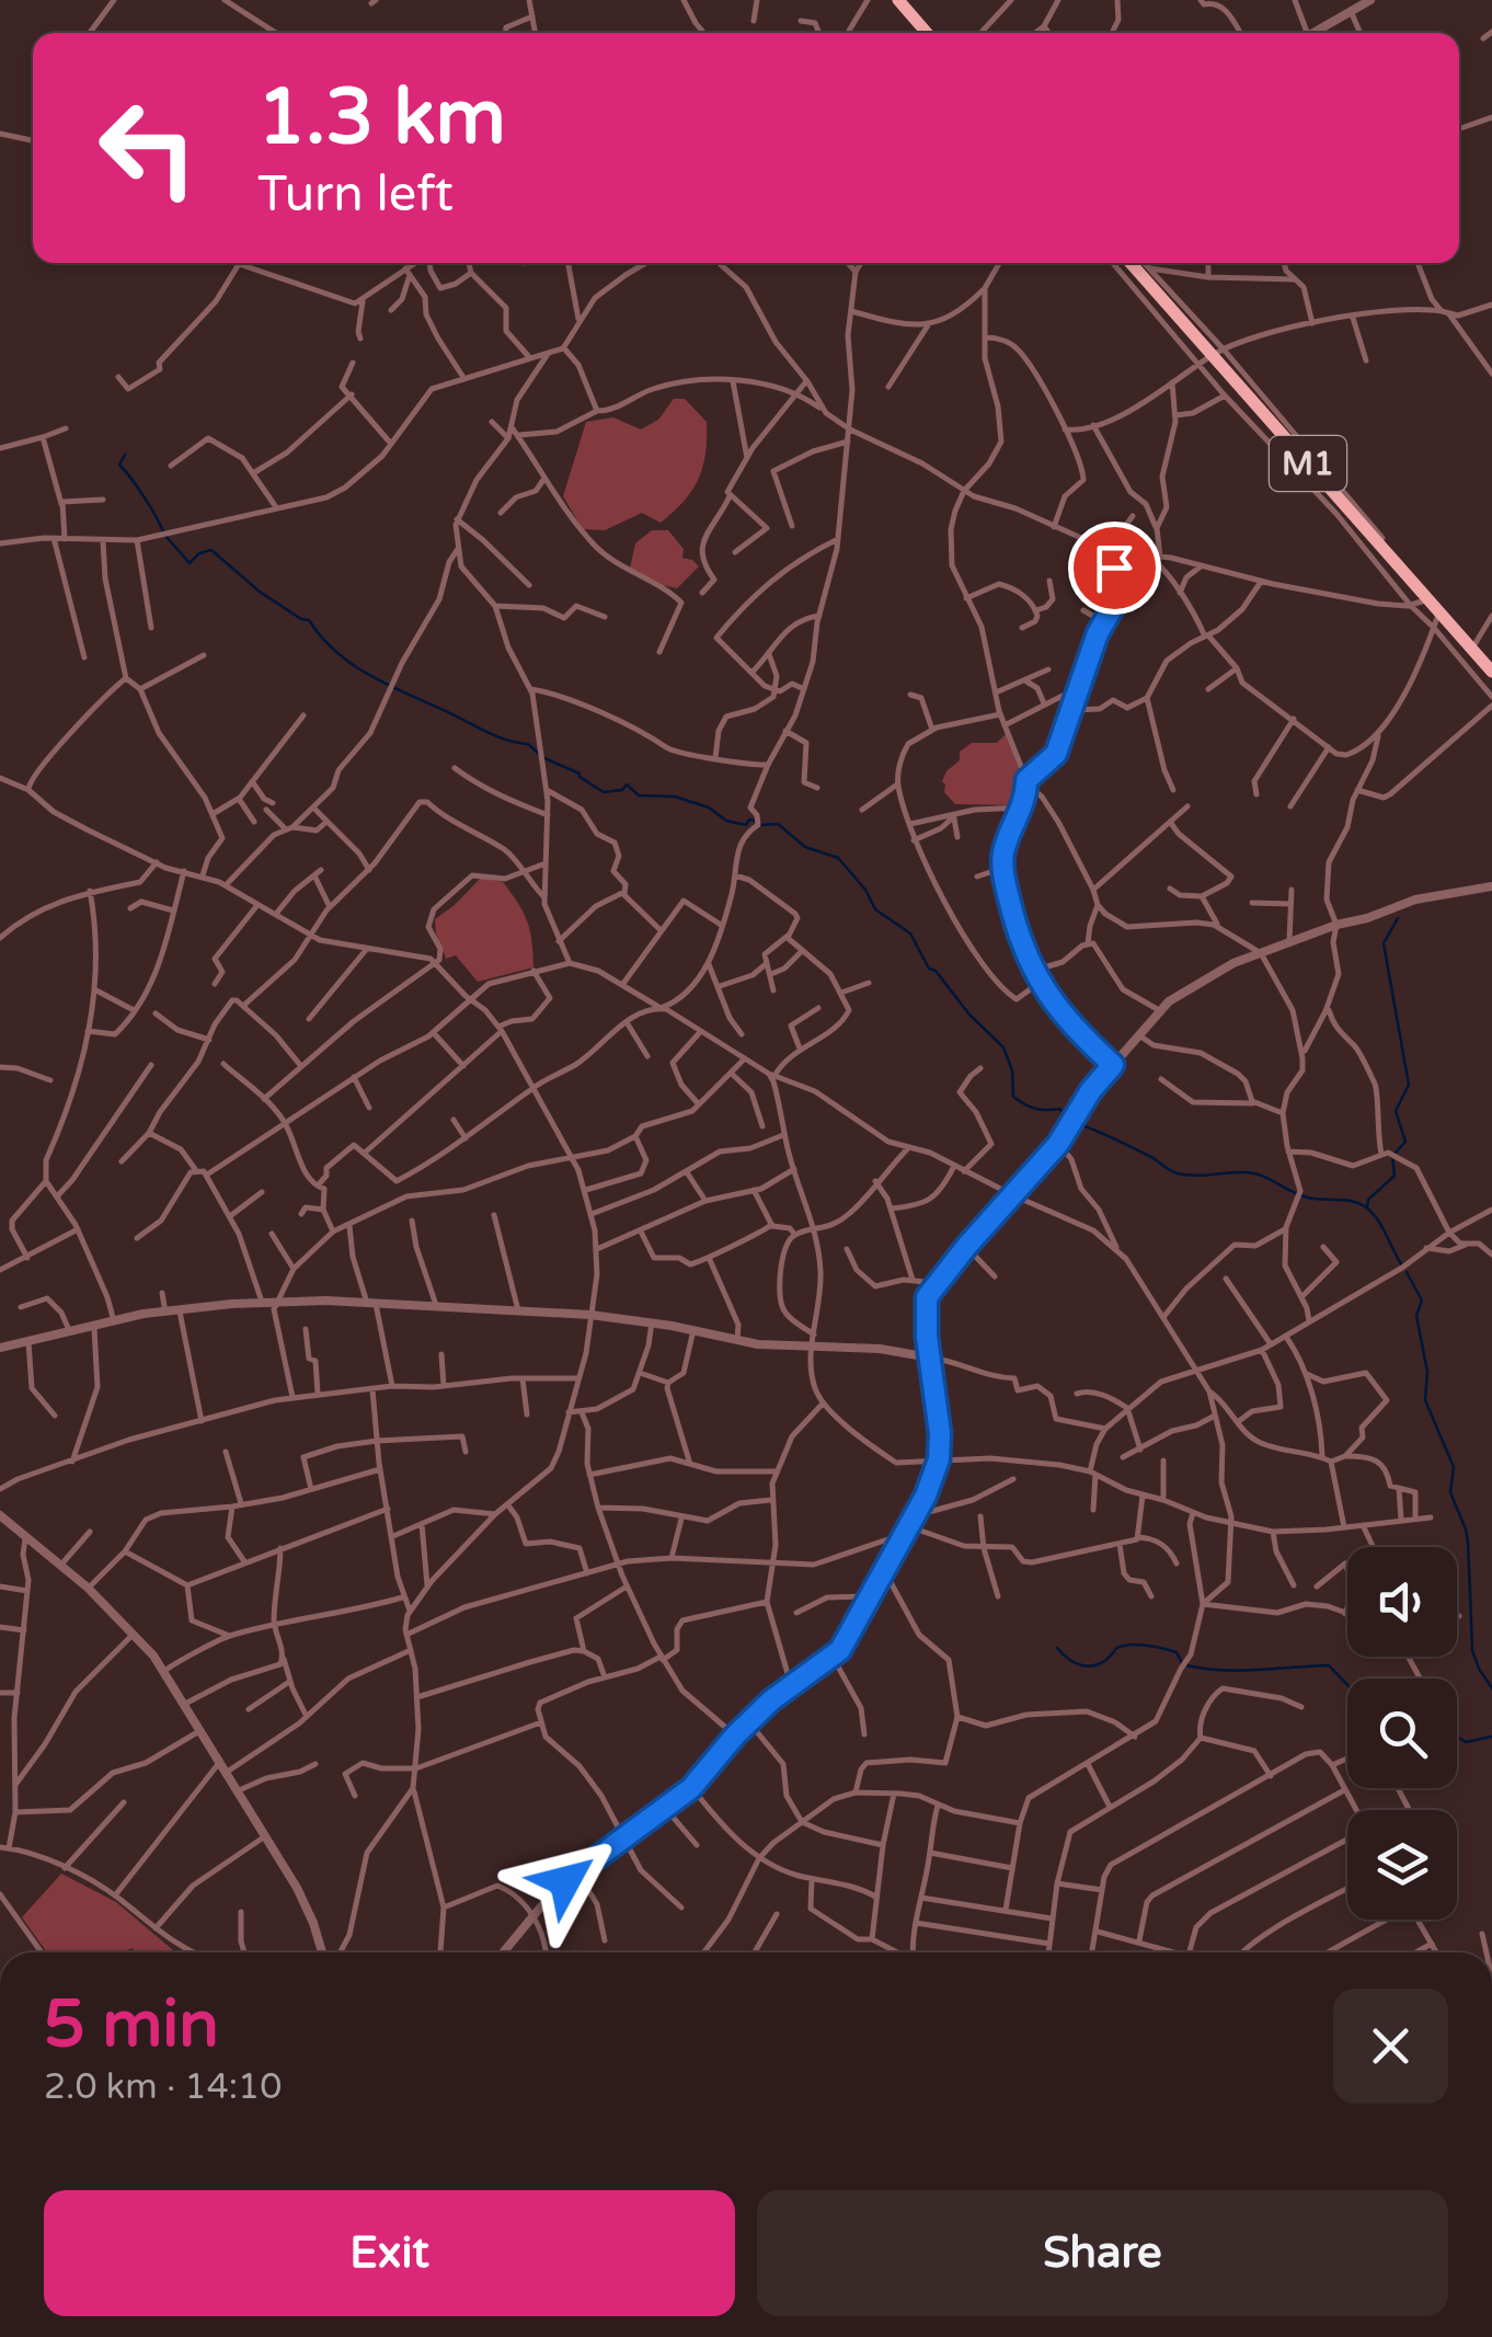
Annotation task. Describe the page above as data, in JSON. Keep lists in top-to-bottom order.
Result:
{
  "streets": {
    "highway": ["M1"]
  },
  "page": {
    "turn": ["1.3 km", "Turn left"],
    "heading": ["5 min", "2.0 km · 14:10"],
    "buttons": ["Exit", "Share"]
  }
}
